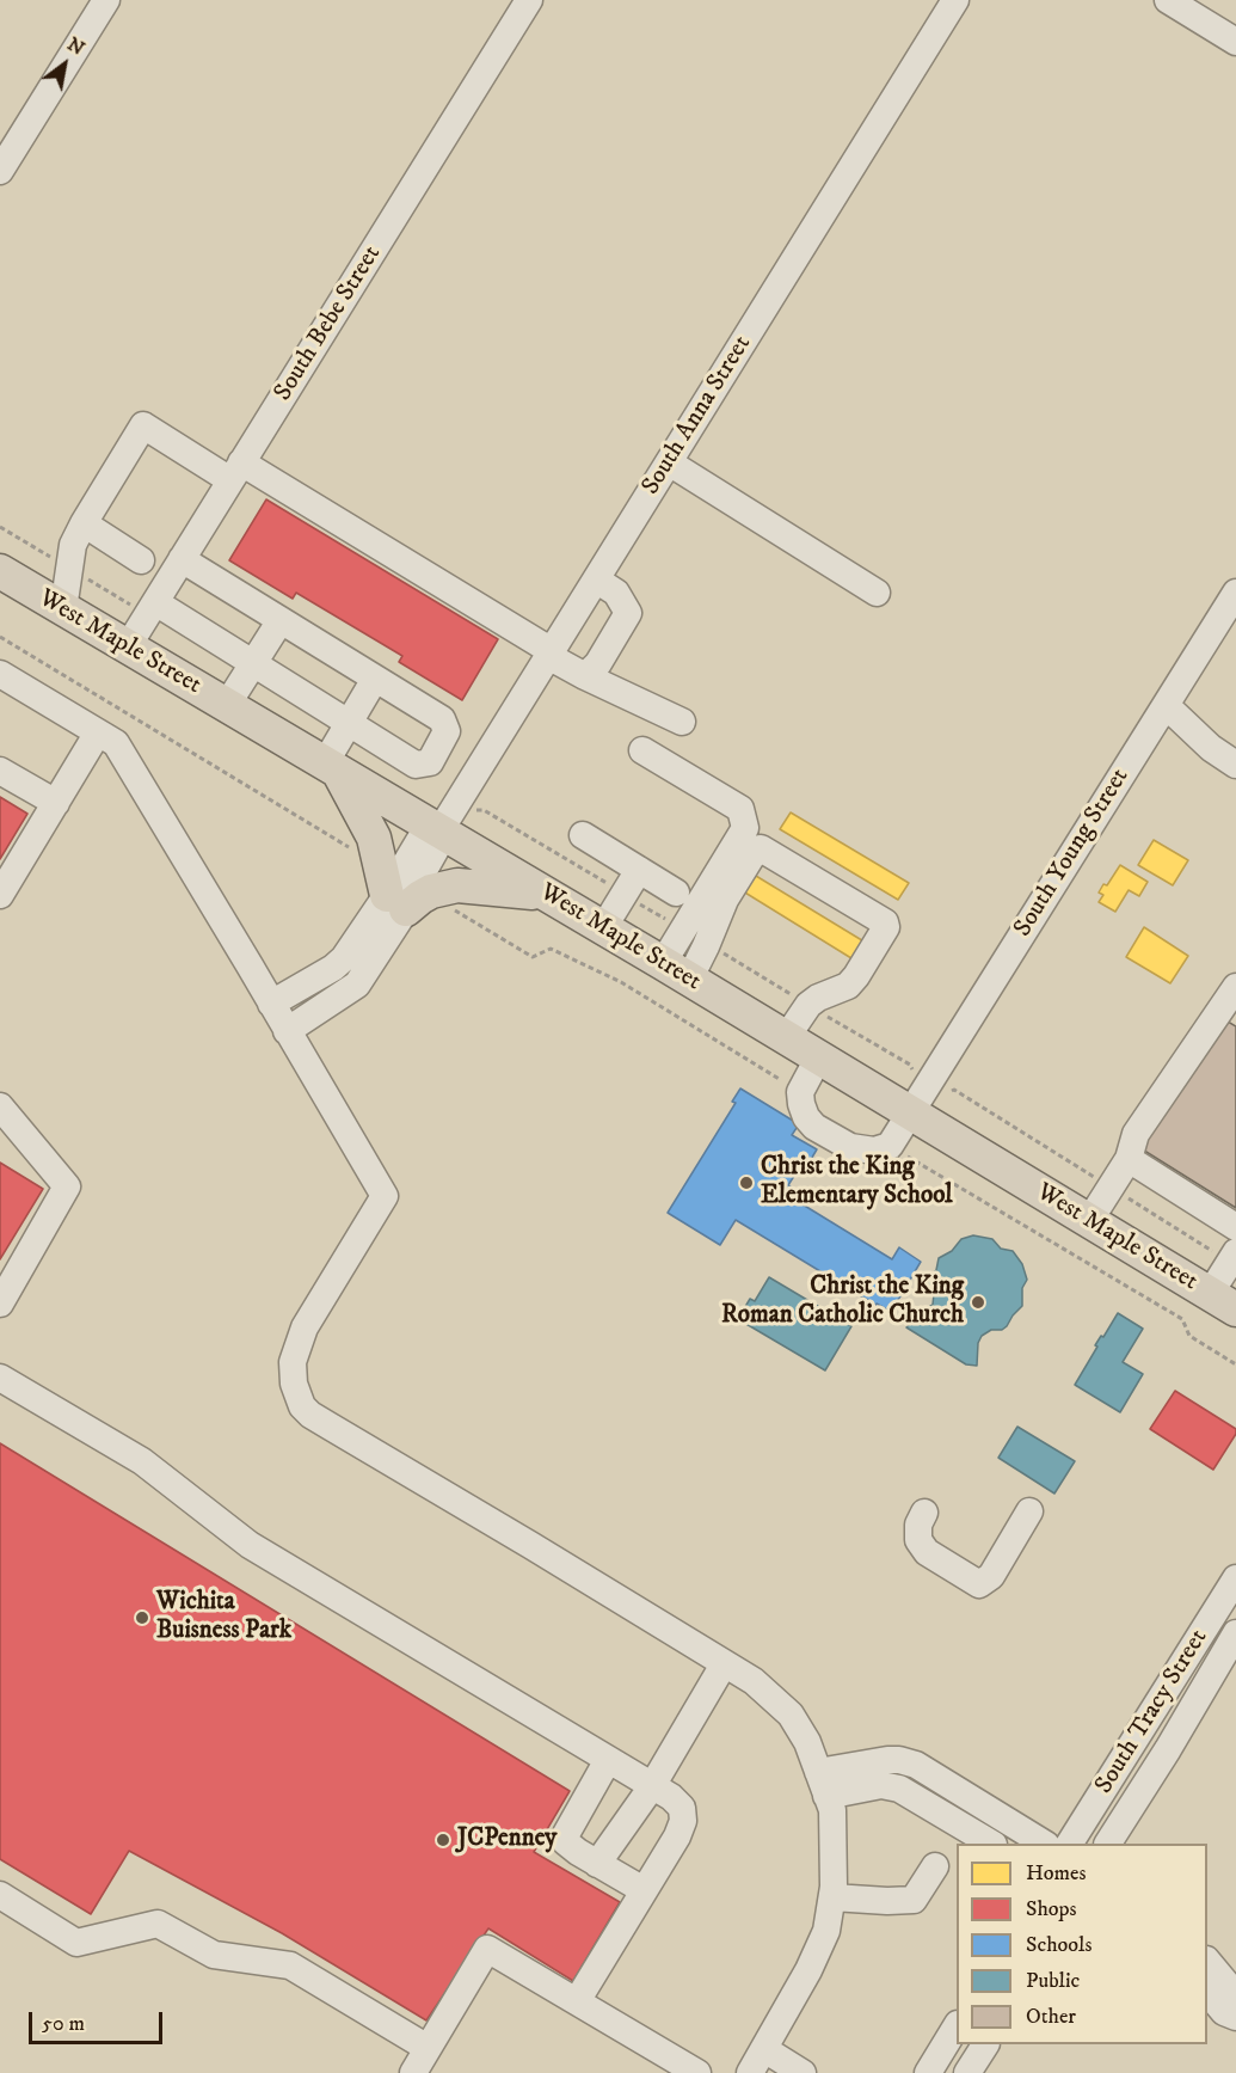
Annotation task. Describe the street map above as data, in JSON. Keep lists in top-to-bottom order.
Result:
{
  "streets": {
    "main road": ["West Maple Street"],
    "street": [
      "South Bebe Street",
      "South Anna Street",
      "South Young Street",
      "South Tracy Street"
    ]
  },
  "crossings": [
    ["South Bebe Street", "West Maple Street"],
    ["South Anna Street", "West Maple Street"],
    ["West Maple Street", "South Young Street"]
  ],
  "places": [
    "Christ the King Elementary School",
    "Christ the King Roman Catholic Church",
    "Wichita Buisness Park",
    "JCPenney"
  ],
  "legend": [
    "Homes",
    "Shops",
    "Schools",
    "Public",
    "Other"
  ],
  "scale_bar": "50 m",
  "north": "top right"
}
